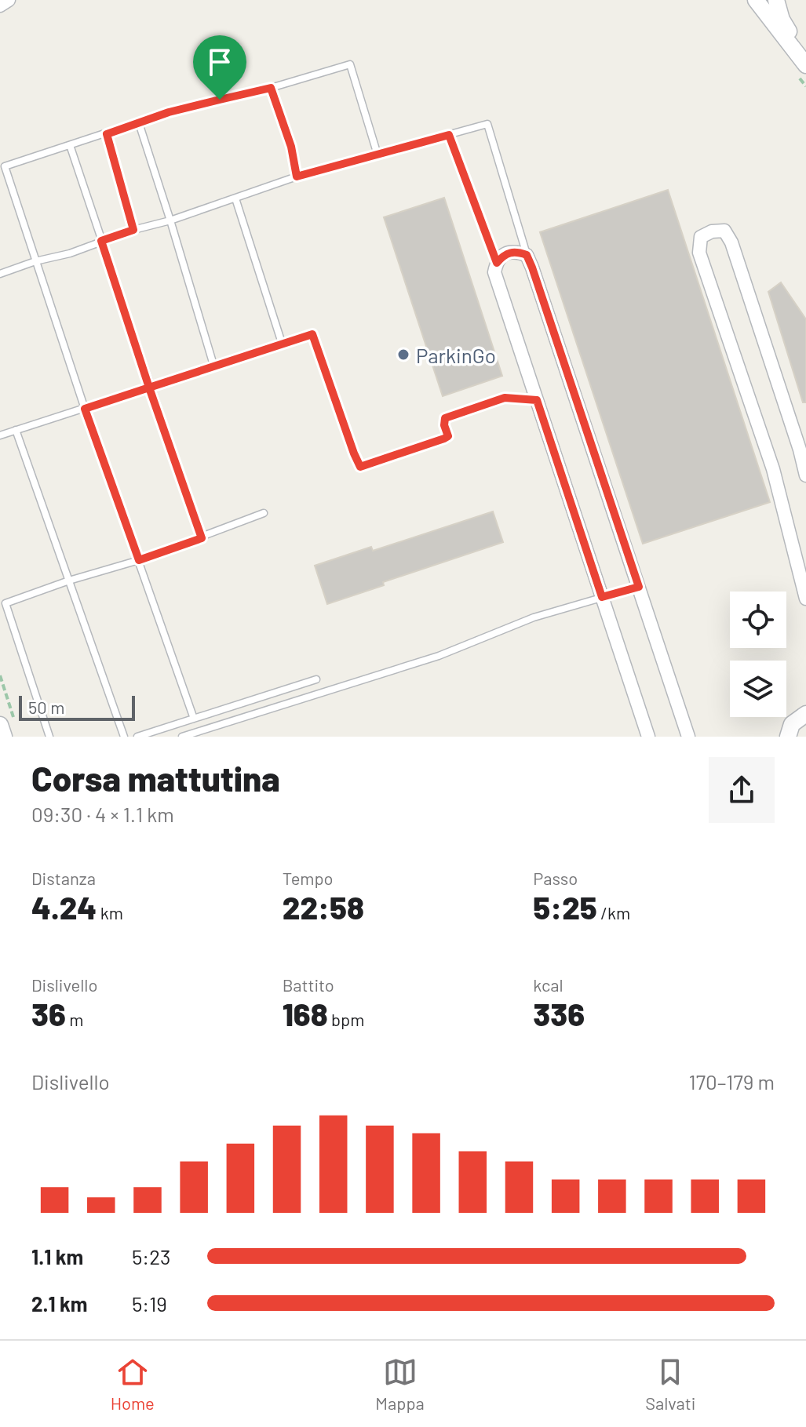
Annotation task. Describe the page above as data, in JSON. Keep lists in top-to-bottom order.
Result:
{
  "places": ["ParkinGo"],
  "scale_bar": "50 m",
  "page": {
    "scale": "50 m",
    "heading": ["Corsa mattutina", "09:30 · 4 × 1.1 km"],
    "stats": [
      ["Distanza", "4.24 km"],
      ["Tempo", "22:58"],
      ["Passo", "5:25 /km"],
      ["Dislivello", "36 m"],
      ["Battito", "168 bpm"],
      ["kcal", "336"]
    ],
    "chart": ["Dislivello", "170–179 m"],
    "list": [
      {
        "name": "1.1 km",
        "note": "5:23"
      },
      {
        "name": "2.1 km",
        "note": "5:19"
      }
    ],
    "tabs": ["Home", "Mappa", "Salvati"]
  }
}
